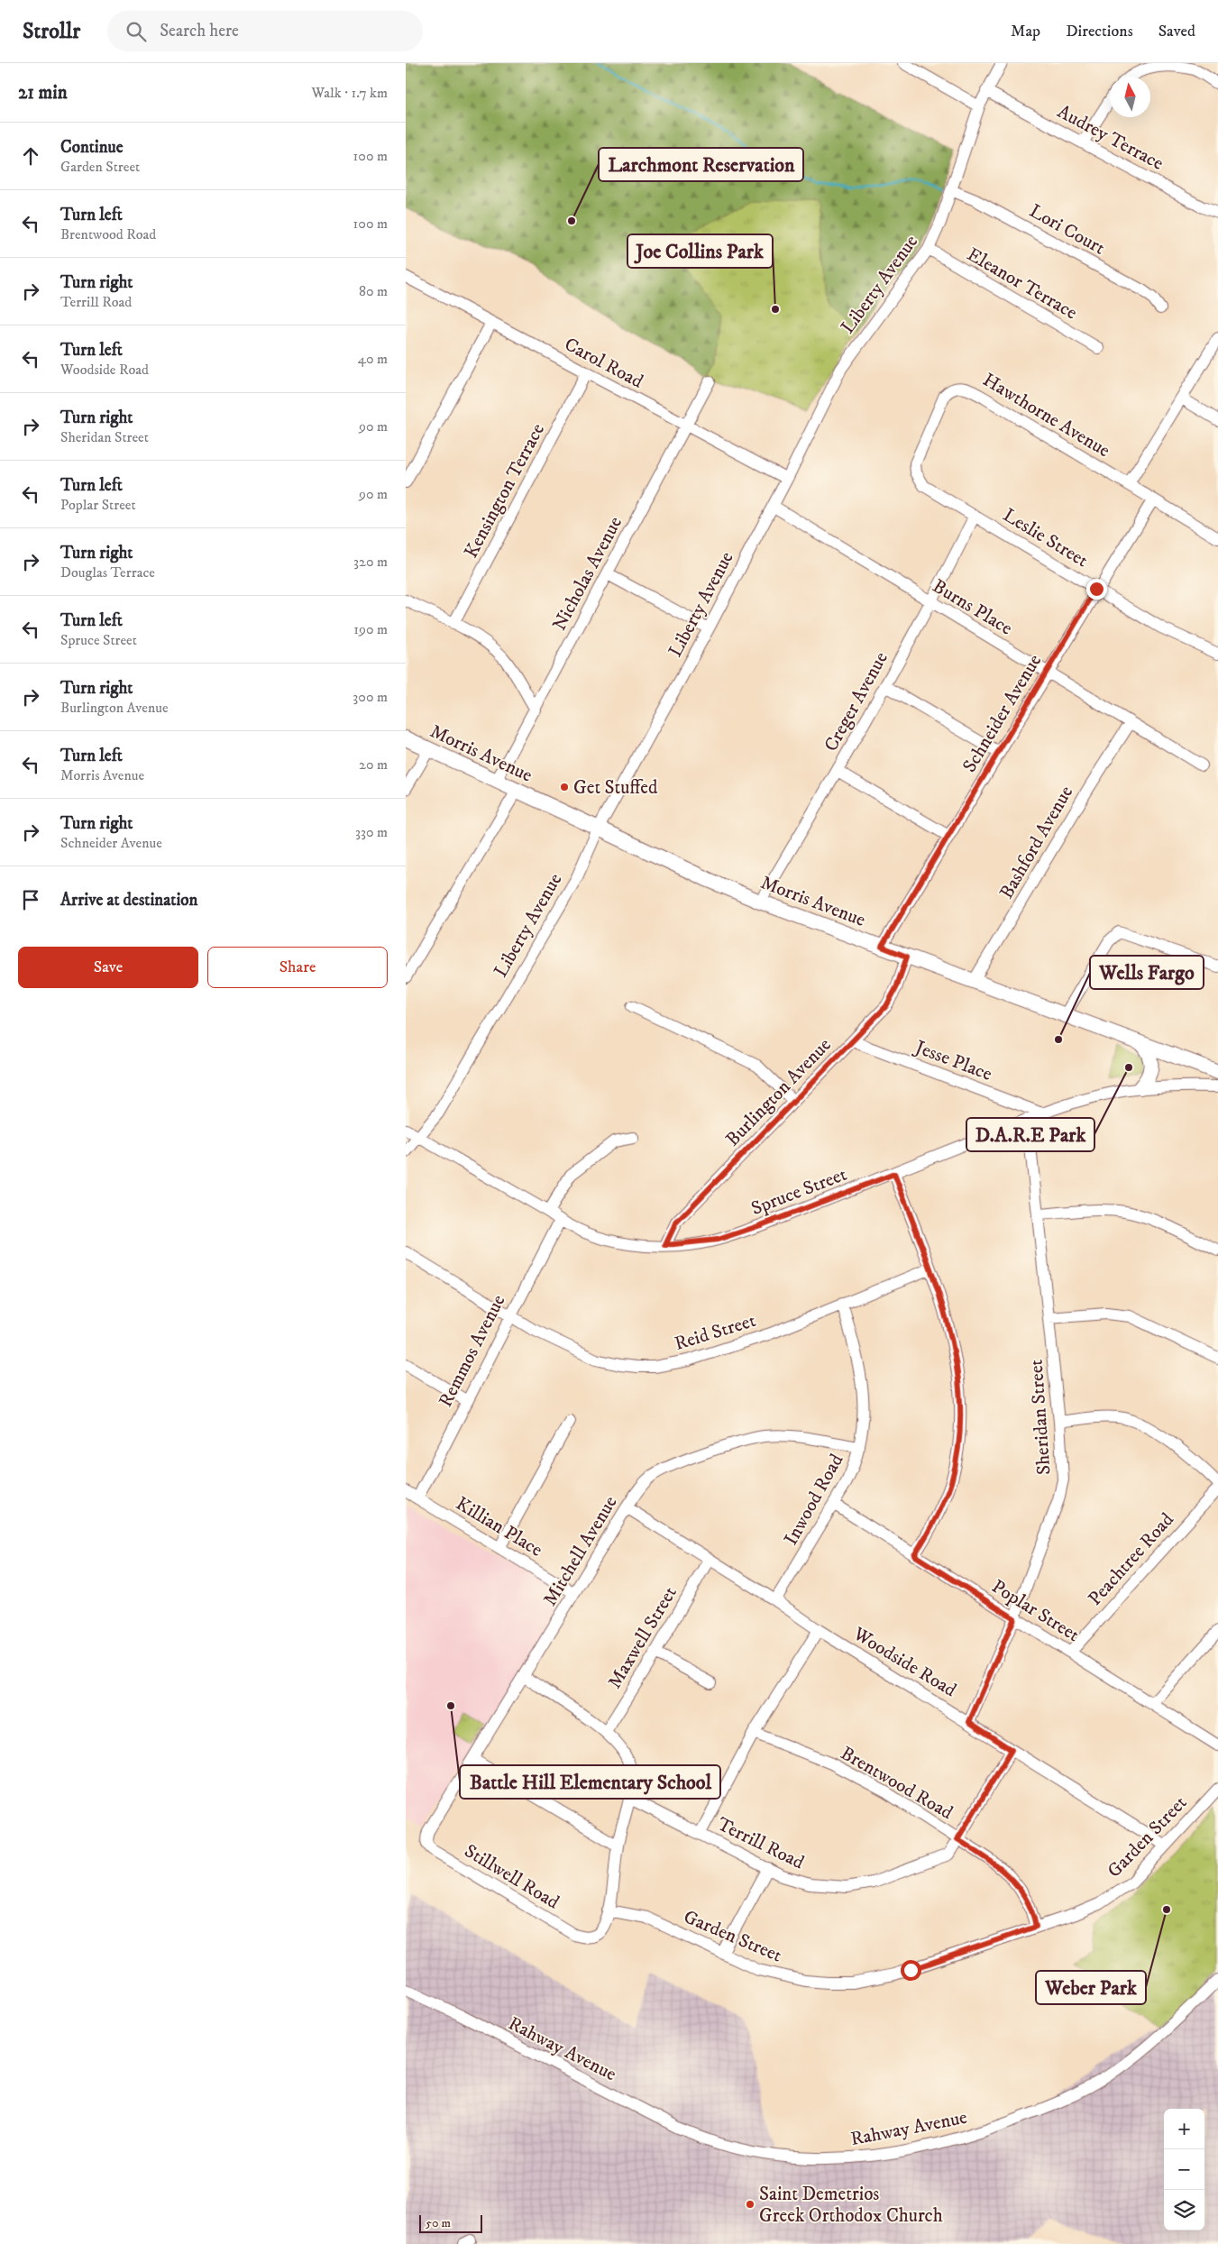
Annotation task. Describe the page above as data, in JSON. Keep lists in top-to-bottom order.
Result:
{
  "streets": {
    "main road": ["Morris Avenue"],
    "street": [
      "Audrey Terrace",
      "Lori Court",
      "Eleanor Terrace",
      "Liberty Avenue",
      "Carol Road",
      "Hawthorne Avenue",
      "Kensington Terrace",
      "Leslie Street",
      "Nicholas Avenue",
      "Burns Place",
      "Creger Avenue",
      "Schneider Avenue",
      "Bashford Avenue",
      "Jesse Place",
      "Burlington Avenue",
      "Spruce Street",
      "Reid Street",
      "Remmos Avenue",
      "Sheridan Street",
      "Inwood Road",
      "Killian Place",
      "Mitchell Avenue",
      "Peachtree Road",
      "Poplar Street",
      "Maxwell Street",
      "Woodside Road",
      "Brentwood Road",
      "Garden Street",
      "Terrill Road",
      "Stillwell Road",
      "Rahway Avenue"
    ]
  },
  "crossings": [
    ["Audrey Terrace", "Liberty Avenue"],
    ["Lori Court", "Liberty Avenue"],
    ["Eleanor Terrace", "Liberty Avenue"],
    ["Liberty Avenue", "Carol Road"],
    ["Liberty Avenue", "Burns Place"],
    ["Liberty Avenue", "Morris Avenue"],
    ["Liberty Avenue", "Spruce Street"],
    ["Carol Road", "Kensington Terrace"],
    ["Carol Road", "Nicholas Avenue"],
    ["Hawthorne Avenue", "Leslie Street"],
    ["Hawthorne Avenue", "Creger Avenue"],
    ["Hawthorne Avenue", "Schneider Avenue"],
    ["Leslie Street", "Creger Avenue"],
    ["Leslie Street", "Schneider Avenue"],
    ["Nicholas Avenue", "Morris Avenue"],
    ["Burns Place", "Creger Avenue"],
    ["Burns Place", "Schneider Avenue"],
    ["Burns Place", "Bashford Avenue"],
    ["Creger Avenue", "Morris Avenue"],
    ["Schneider Avenue", "Morris Avenue"],
    ["Morris Avenue", "Bashford Avenue"],
    ["Morris Avenue", "Burlington Avenue"],
    ["Jesse Place", "Burlington Avenue"],
    ["Jesse Place", "Spruce Street"],
    ["Burlington Avenue", "Spruce Street"],
    ["Spruce Street", "Remmos Avenue"],
    ["Spruce Street", "Sheridan Street"],
    ["Reid Street", "Remmos Avenue"],
    ["Reid Street", "Inwood Road"],
    ["Remmos Avenue", "Killian Place"],
    ["Sheridan Street", "Poplar Street"],
    ["Sheridan Street", "Woodside Road"],
    ["Inwood Road", "Mitchell Avenue"],
    ["Inwood Road", "Poplar Street"],
    ["Inwood Road", "Woodside Road"],
    ["Killian Place", "Mitchell Avenue"],
    ["Mitchell Avenue", "Woodside Road"],
    ["Mitchell Avenue", "Stillwell Road"],
    ["Peachtree Road", "Poplar Street"],
    ["Maxwell Street", "Woodside Road"],
    ["Woodside Road", "Garden Street"],
    ["Woodside Road", "Terrill Road"],
    ["Brentwood Road", "Garden Street"],
    ["Brentwood Road", "Terrill Road"],
    ["Garden Street", "Stillwell Road"]
  ],
  "places": [
    "Larchmont Reservation",
    "Joe Collins Park",
    "Get Stuffed",
    "Wells Fargo",
    "D.A.R.E Park",
    "Battle Hill Elementary School",
    "Weber Park",
    "Saint Demetrios Greek Orthodox Church"
  ],
  "scale_bar": "50 m",
  "north": "top",
  "page": {
    "header": "Strollr",
    "search": "Search here",
    "nav": ["Map", "Directions", "Saved"],
    "heading": ["21 min", "Walk · 1.7 km"],
    "list": [
      ["Continue", "Garden Street", "100 m"],
      ["Turn left", "Brentwood Road", "100 m"],
      ["Turn right", "Terrill Road", "80 m"],
      ["Turn left", "Woodside Road", "40 m"],
      ["Turn right", "Sheridan Street", "90 m"],
      ["Turn left", "Poplar Street", "90 m"],
      ["Turn right", "Douglas Terrace", "320 m"],
      ["Turn left", "Spruce Street", "190 m"],
      ["Turn right", "Burlington Avenue", "300 m"],
      ["Turn left", "Morris Avenue", "20 m"],
      ["Turn right", "Schneider Avenue", "330 m"],
      "Arrive at destination"
    ],
    "buttons": ["Save", "Share"],
    "map_buttons": ["+", "−"],
    "scale": "50 m"
  }
}
